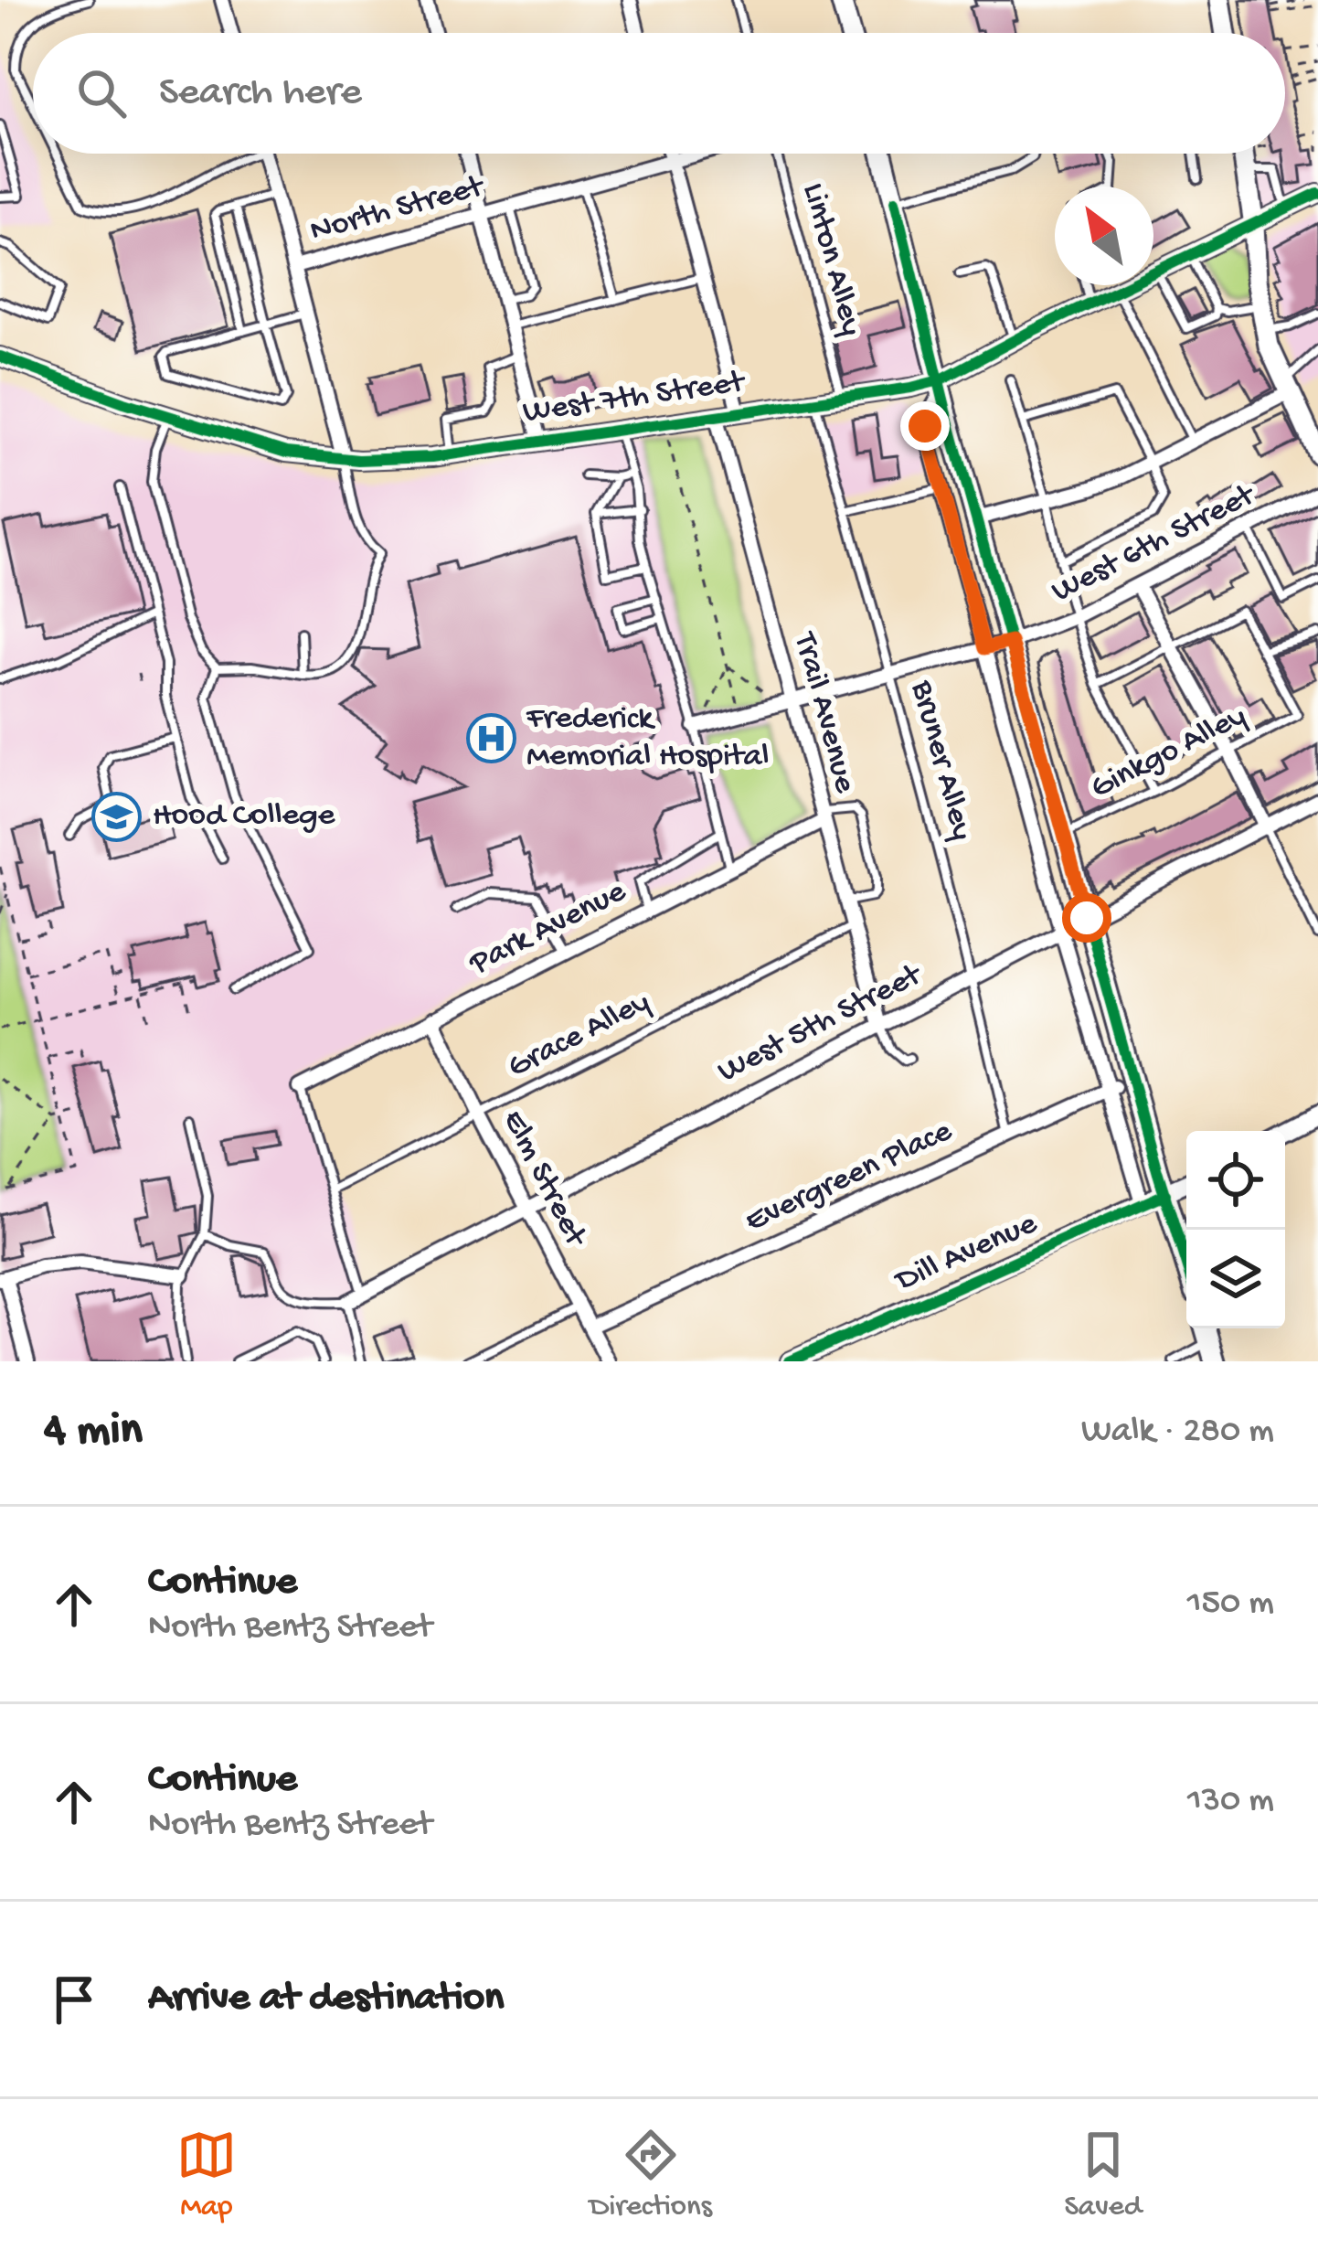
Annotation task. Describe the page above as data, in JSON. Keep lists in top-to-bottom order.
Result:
{
  "streets": {
    "main road": ["West 7th Street", "Dill Avenue"],
    "street": [
      "North Street",
      "West 6th Street",
      "Trail Avenue",
      "Park Avenue",
      "West 5th Street",
      "Evergreen Place",
      "Elm Street"
    ],
    "lane": [
      "Linton Alley",
      "Ginkgo Alley",
      "Bruner Alley",
      "Grace Alley"
    ]
  },
  "crossings": [
    ["Linton Alley", "West 7th Street"],
    ["West 7th Street", "Trail Avenue"],
    ["West 7th Street", "Bruner Alley"],
    ["West 6th Street", "Trail Avenue"],
    ["West 6th Street", "Bruner Alley"],
    ["Trail Avenue", "Park Avenue"],
    ["Trail Avenue", "West 5th Street"],
    ["Trail Avenue", "Grace Alley"],
    ["Bruner Alley", "West 5th Street"],
    ["Bruner Alley", "Evergreen Place"],
    ["Park Avenue", "Elm Street"],
    ["West 5th Street", "Elm Street"],
    ["Grace Alley", "Elm Street"],
    ["Evergreen Place", "Elm Street"]
  ],
  "places": {
    "hospital": ["Frederick Memorial Hospital"],
    "school or university": ["Hood College"]
  },
  "north": "top left",
  "page": {
    "search": "Search here",
    "heading": ["4 min", "Walk · 280 m"],
    "list": [
      ["Continue", "North Bentz Street", "150 m"],
      ["Continue", "North Bentz Street", "130 m"],
      "Arrive at destination"
    ],
    "nav": ["Map", "Directions", "Saved"]
  }
}
